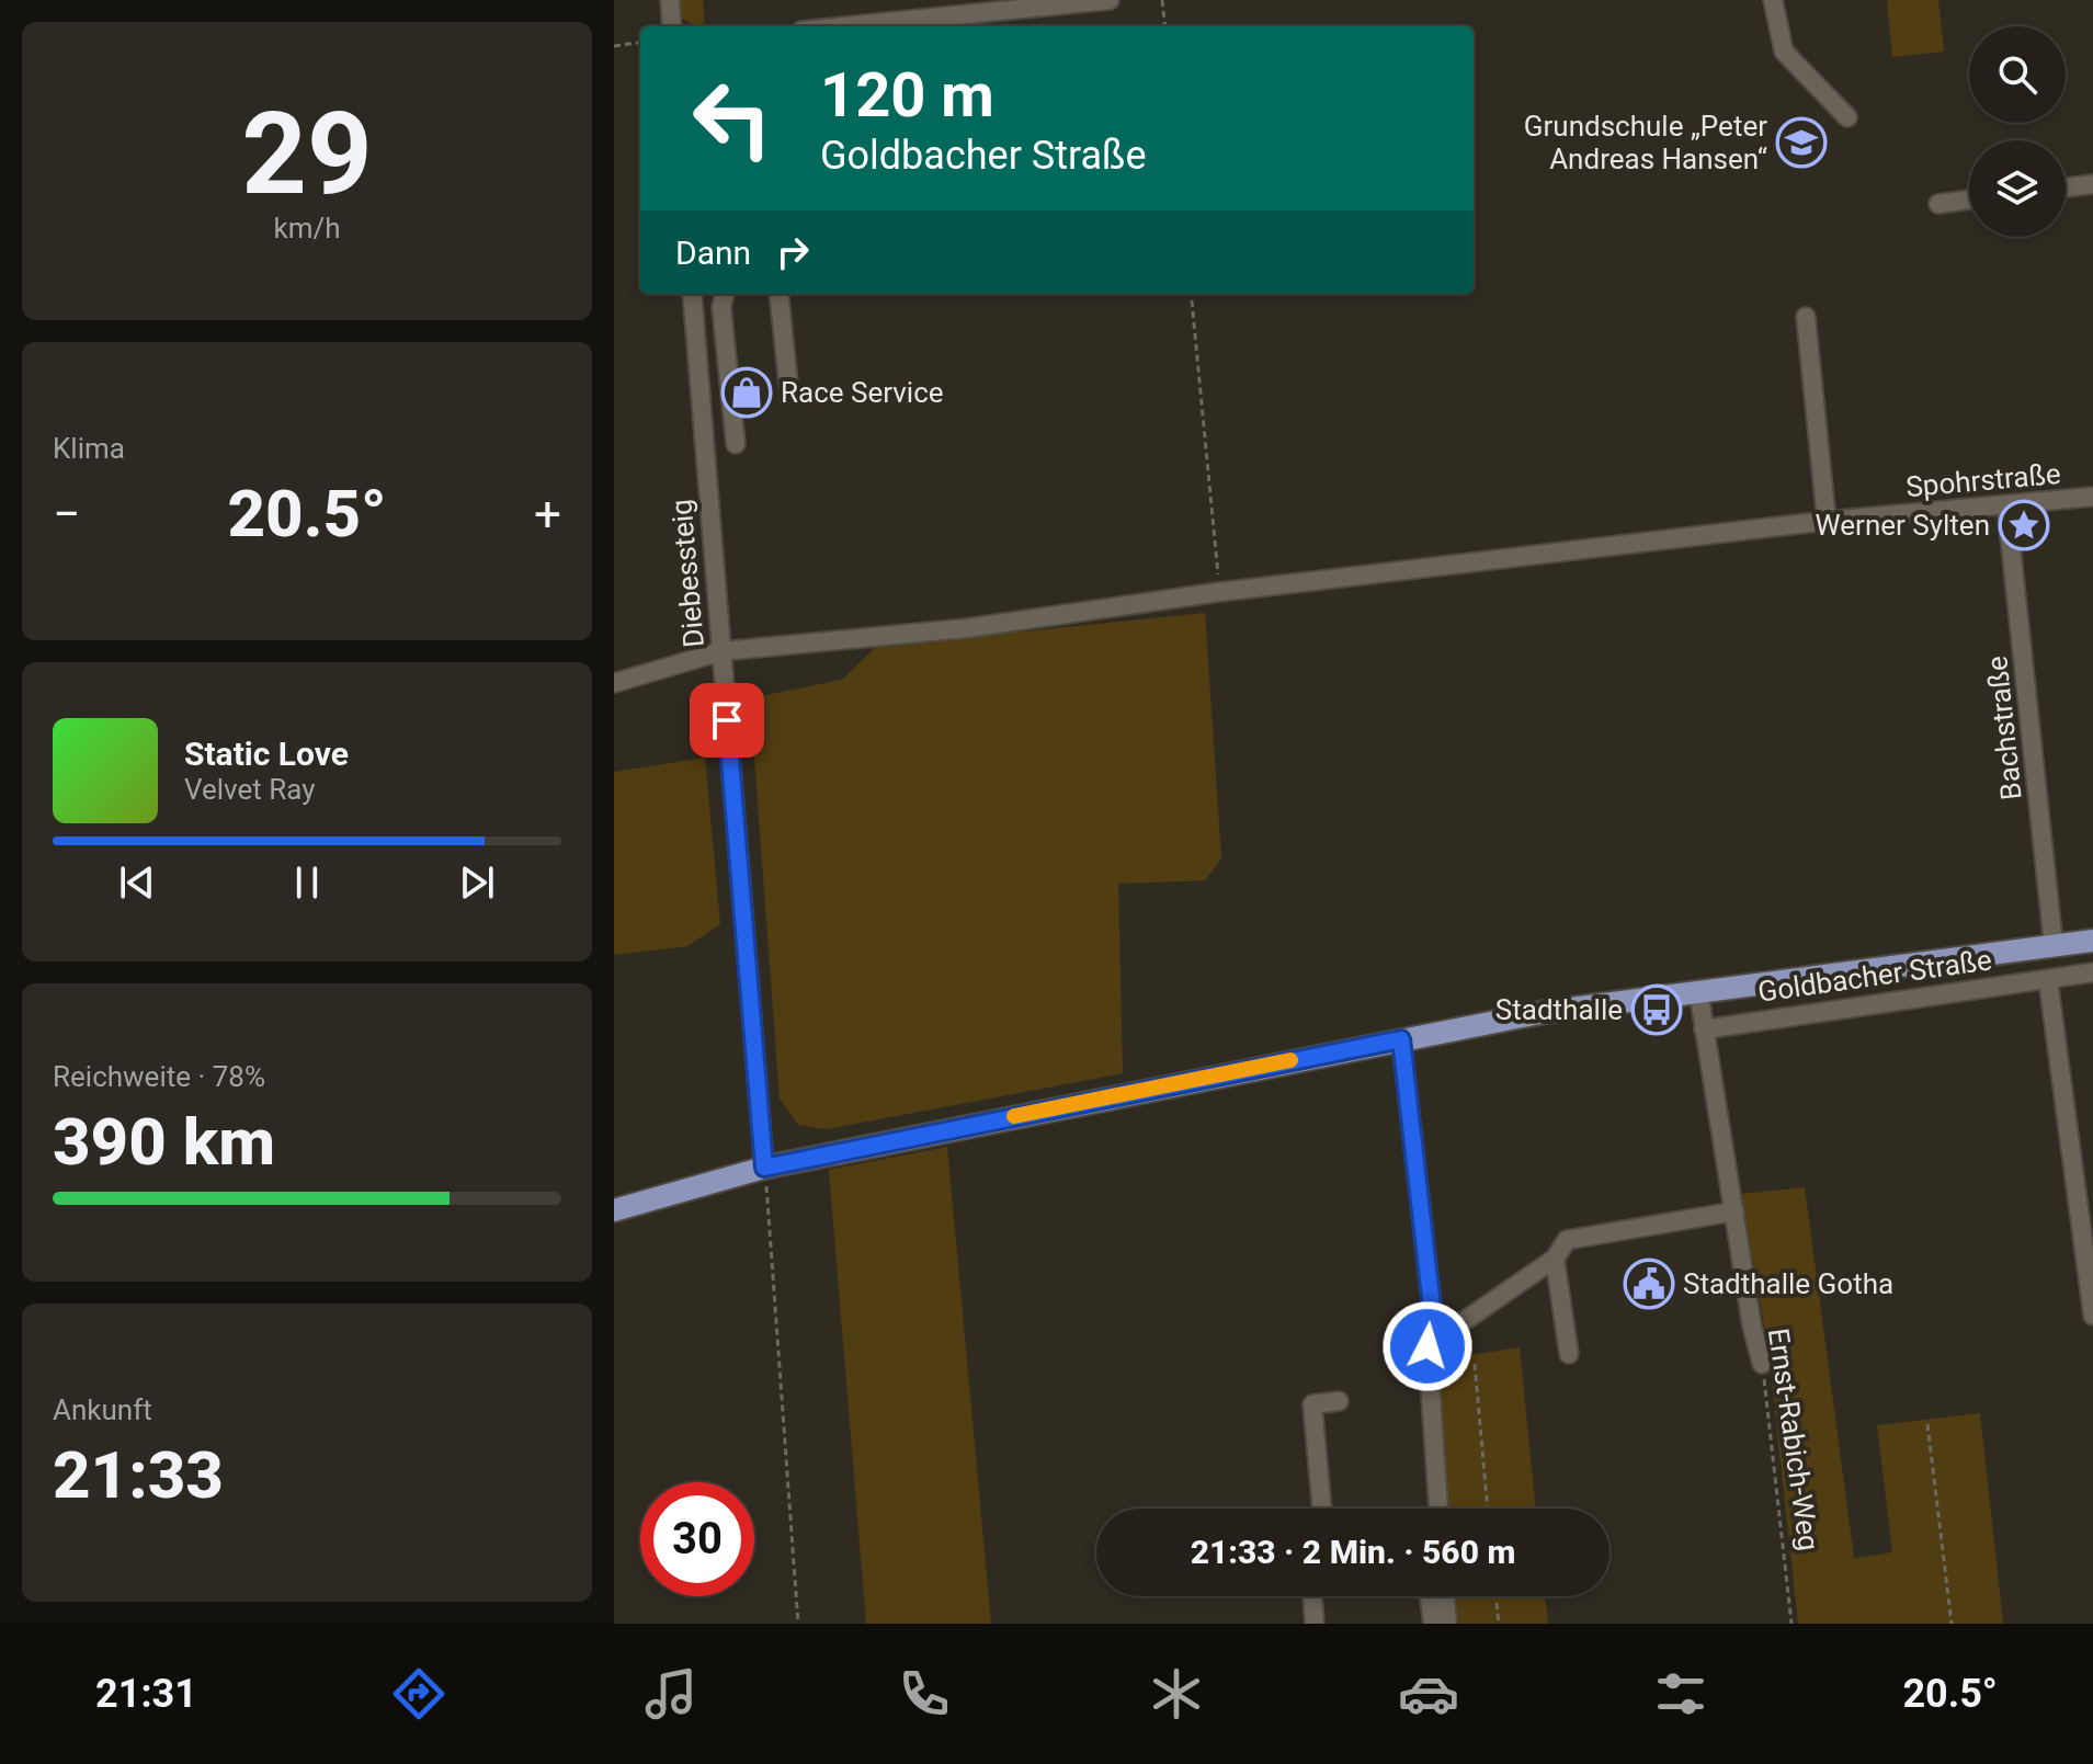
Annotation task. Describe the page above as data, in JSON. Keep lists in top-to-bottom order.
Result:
{
  "streets": {
    "main road": ["Goldbacher Straße"],
    "street": [
      "Spohrstraße",
      "Diebessteig",
      "Bachstraße",
      "Ernst-Rabich-Weg"
    ]
  },
  "crossings": [
    ["Spohrstraße", "Diebessteig"],
    ["Spohrstraße", "Bachstraße"],
    ["Diebessteig", "Goldbacher Straße"],
    ["Bachstraße", "Goldbacher Straße"],
    ["Goldbacher Straße", "Ernst-Rabich-Weg"]
  ],
  "places": {
    "school or university": ["Grundschule „Peter Andreas Hansen“"],
    "shop": ["Race Service"],
    "place": ["Werner Sylten"],
    "bus stop": ["Stadthalle"],
    "public building": ["Stadthalle Gotha"]
  },
  "page": {
    "tile": [
      ["29", "km/h"],
      "Klima",
      ["Reichweite · 78%", "390 km"],
      ["Ankunft", "21:33"]
    ],
    "turn": ["120 m", "Goldbacher Straße"],
    "then": "Dann",
    "heat": ["−", "20.5°", "+"],
    "song": ["Static Love", "Velvet Ray"],
    "limit": "30",
    "trip": "21:33 · 2 Min. · 560 m",
    "tabs": ["21:31", "20.5°"]
  }
}
